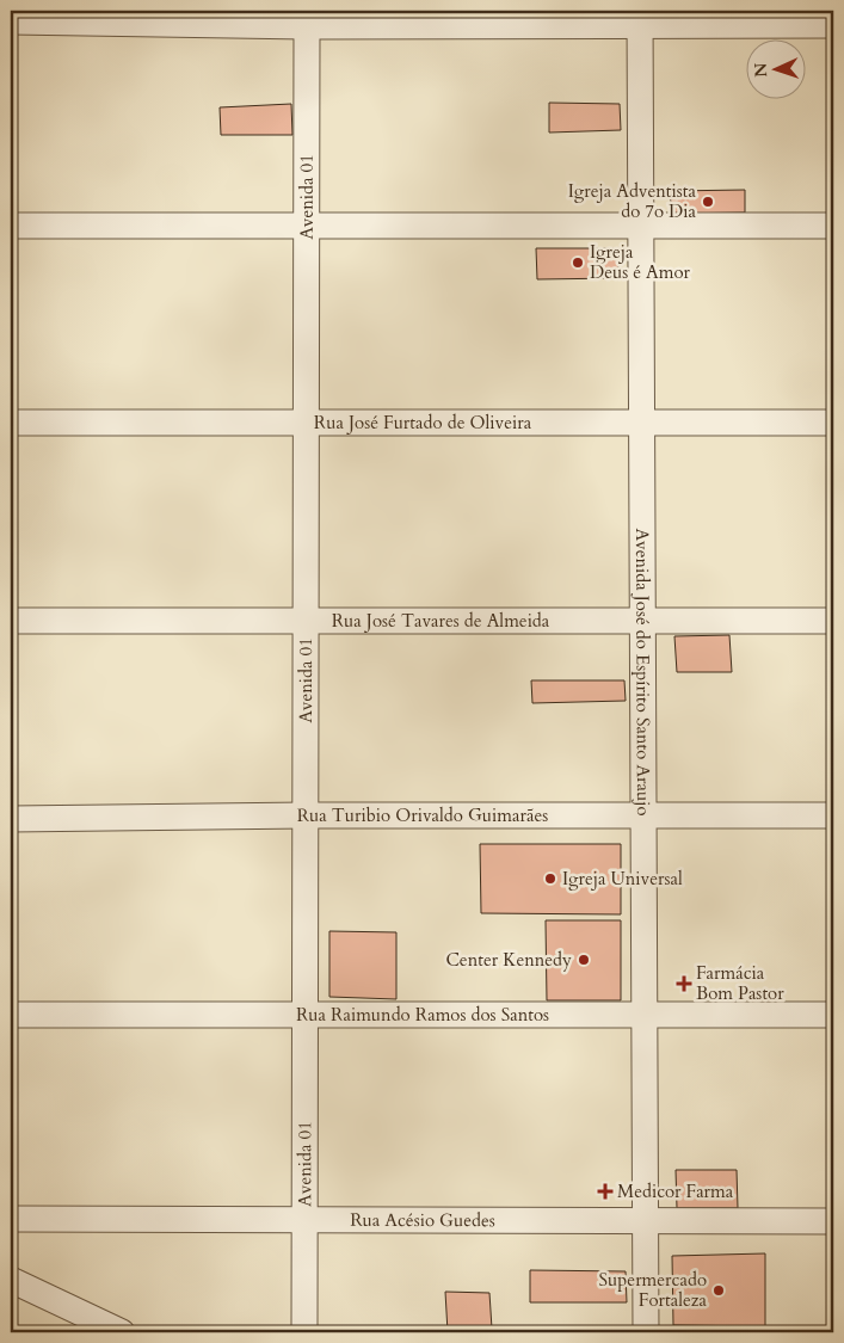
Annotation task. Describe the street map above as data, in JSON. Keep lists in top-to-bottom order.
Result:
{
  "streets": {
    "street": [
      "Avenida 01",
      "Rua José Furtado de Oliveira",
      "Rua José Tavares de Almeida",
      "Avenida José do Espírito Santo Araujo",
      "Rua Turibio Orivaldo Guimarães",
      "Rua Raimundo Ramos dos Santos",
      "Rua Acésio Guedes"
    ]
  },
  "crossings": [
    ["Avenida 01", "Rua José Furtado de Oliveira"],
    ["Avenida 01", "Rua José Tavares de Almeida"],
    ["Avenida 01", "Rua Turibio Orivaldo Guimarães"],
    ["Avenida 01", "Rua Raimundo Ramos dos Santos"],
    ["Avenida 01", "Rua Acésio Guedes"],
    ["Rua José Furtado de Oliveira", "Avenida José do Espírito Santo Araujo"],
    ["Rua José Tavares de Almeida", "Avenida José do Espírito Santo Araujo"],
    ["Avenida José do Espírito Santo Araujo", "Rua Turibio Orivaldo Guimarães"],
    ["Avenida José do Espírito Santo Araujo", "Rua Raimundo Ramos dos Santos"],
    ["Avenida José do Espírito Santo Araujo", "Rua Acésio Guedes"]
  ],
  "places": {
    "other": [
      "Igreja Adventista do 7o Dia",
      "Igreja Deus é Amor",
      "Igreja Universal",
      "Center Kennedy",
      "Supermercado Fortaleza"
    ],
    "health": ["Farmácia Bom Pastor", "Medicor Farma"]
  },
  "north": "left"
}
